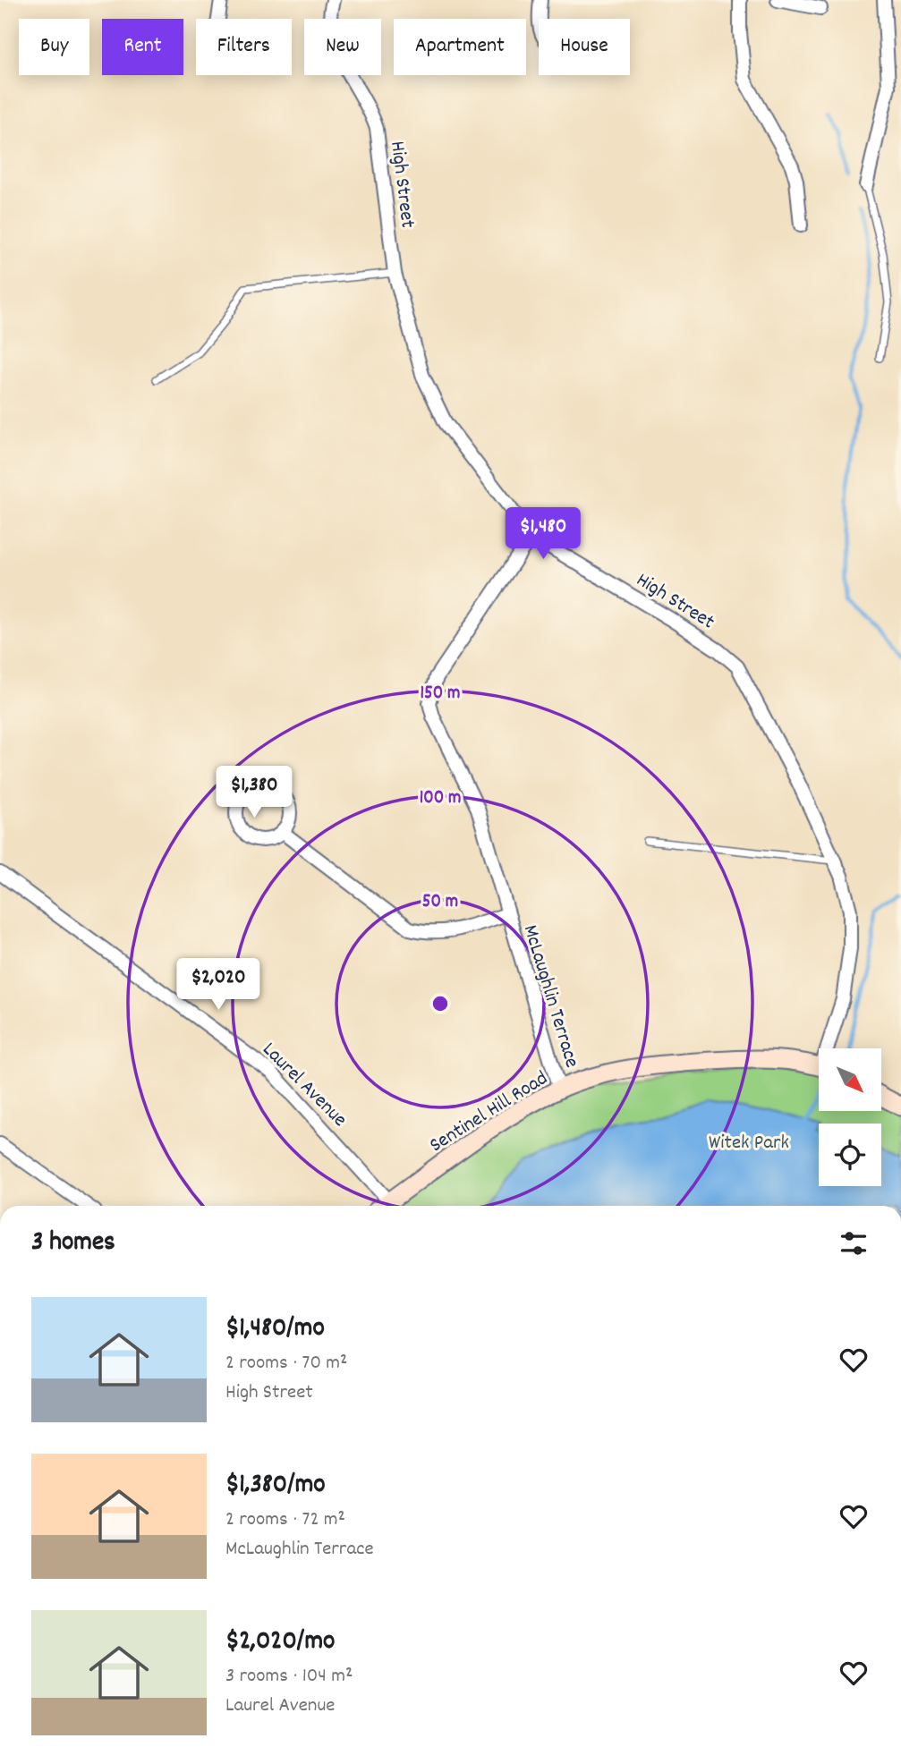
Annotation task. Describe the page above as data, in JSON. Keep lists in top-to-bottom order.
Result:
{
  "streets": {
    "main road": ["Sentinel Hill Road"],
    "street": ["High Street", "McLaughlin Terrace", "Laurel Avenue"]
  },
  "crossings": [
    ["High Street", "McLaughlin Terrace"],
    ["McLaughlin Terrace", "Sentinel Hill Road"]
  ],
  "parks": ["Witek Park"],
  "north": "bottom right",
  "page": {
    "chip": [
      "Buy",
      "Rent",
      "Filters",
      "New",
      "Apartment",
      "House"
    ],
    "price": ["$1,480", "$1,380", "$2,020"],
    "heading": "3 homes",
    "list": [
      {
        "name": "$1,480/mo",
        "note": "2 rooms · 70 m² · High Street"
      },
      {
        "name": "$1,380/mo",
        "note": "2 rooms · 72 m² · McLaughlin Terrace"
      },
      {
        "name": "$2,020/mo",
        "note": "3 rooms · 104 m² · Laurel Avenue"
      }
    ]
  },
  "rings": ["150 m", "100 m", "50 m"]
}
